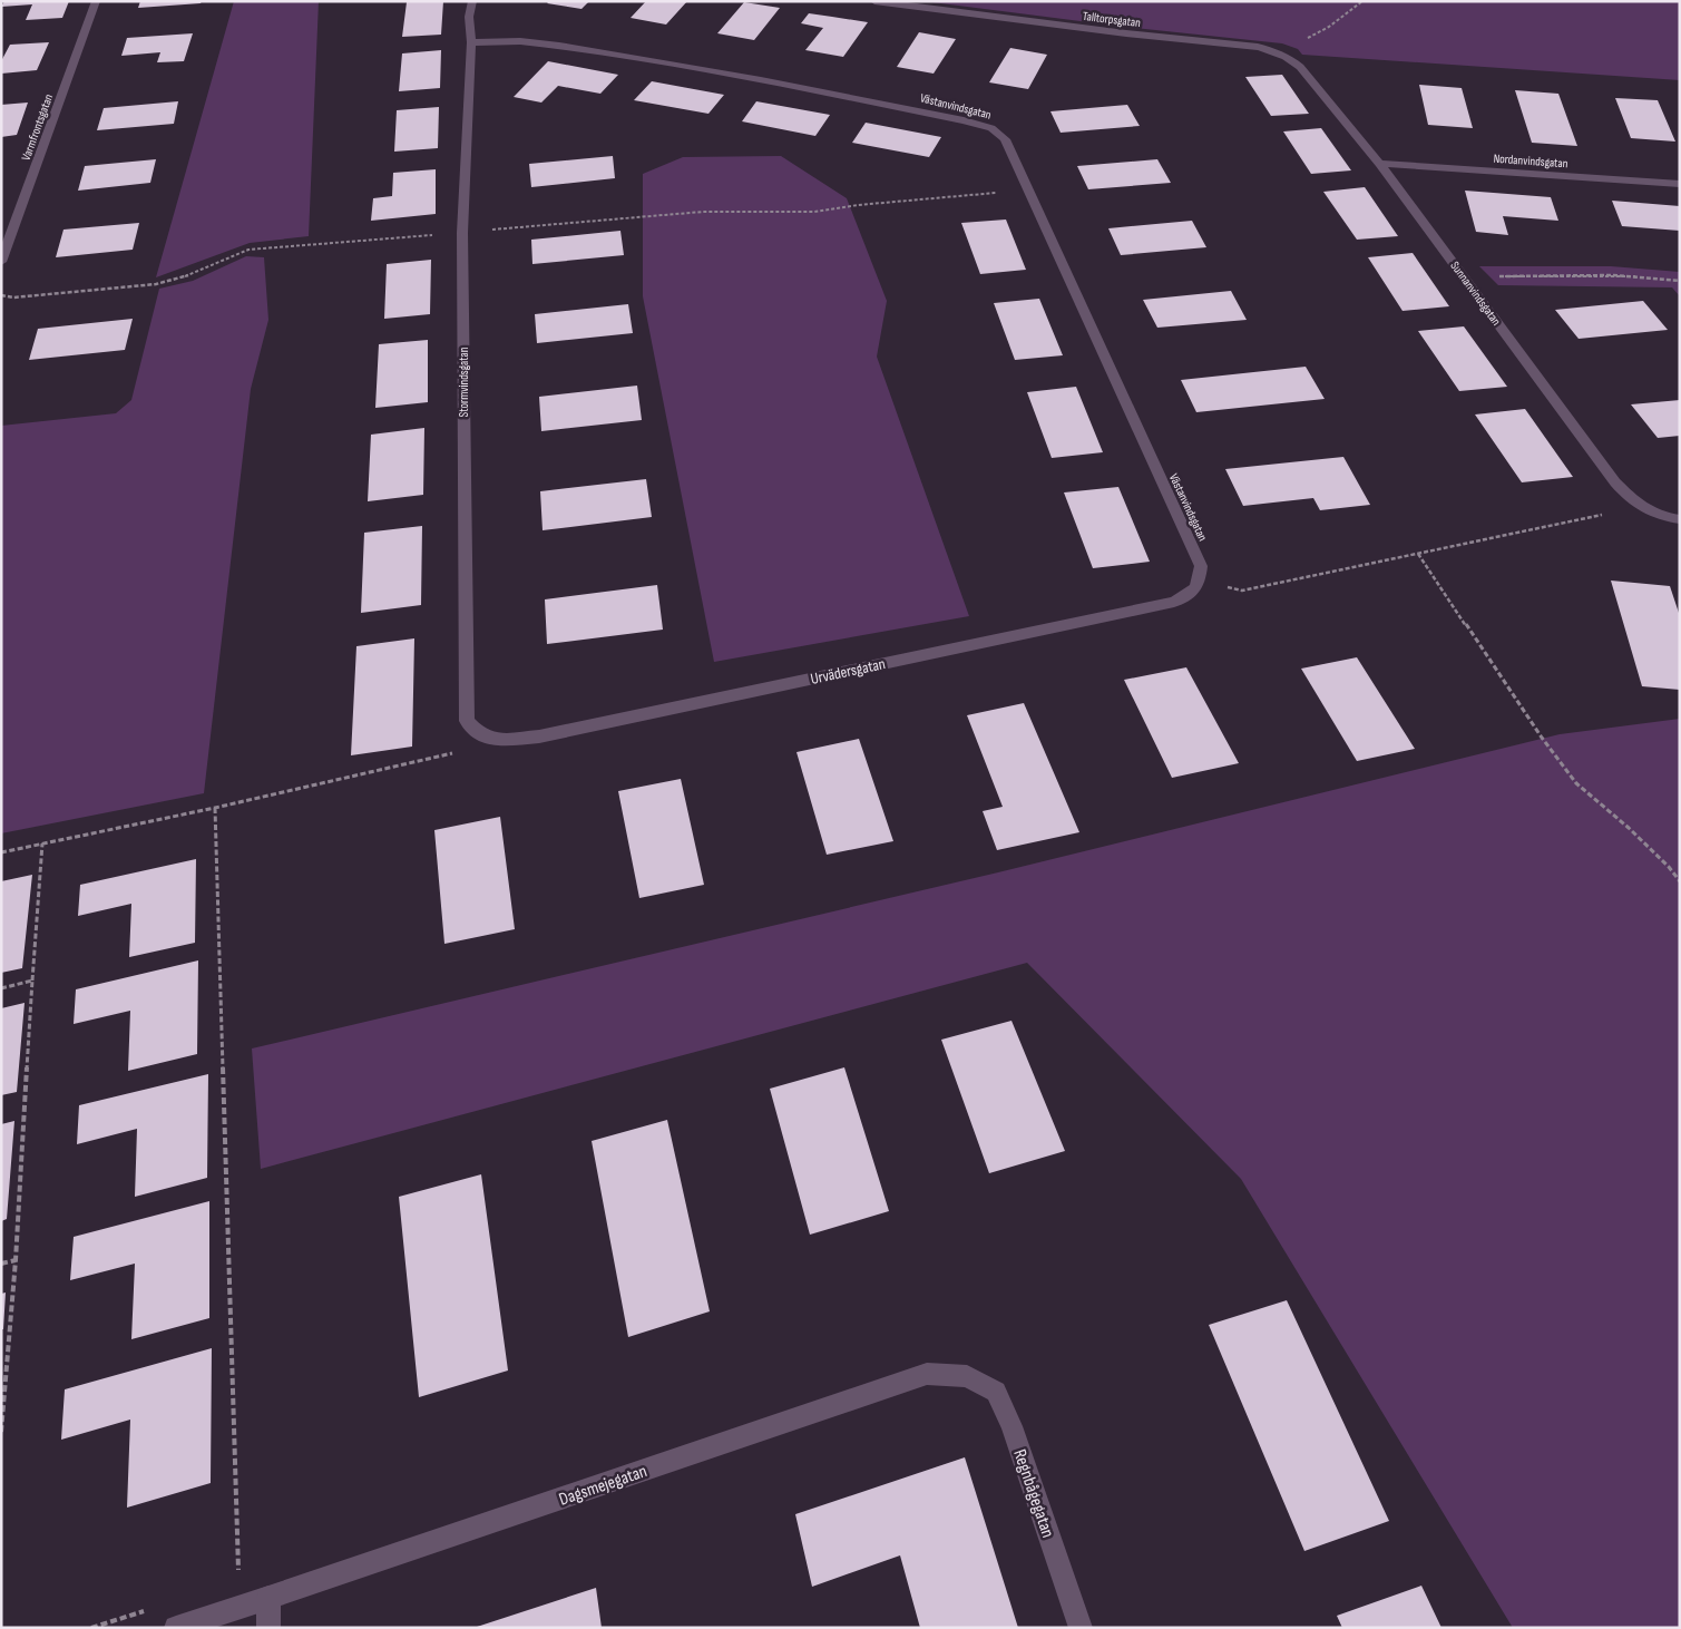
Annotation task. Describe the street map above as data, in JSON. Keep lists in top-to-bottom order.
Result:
{
  "streets": {
    "street": [
      "Talltorpsgatan",
      "Västanvindsgatan",
      "Varmfrontsgatan",
      "Nordanvindsgatan",
      "Sunnanvindsgatan",
      "Stormvindsgatan",
      "Urvädersgatan",
      "Dagsmejegatan",
      "Regnbågegatan"
    ]
  },
  "crossings": [
    ["Talltorpsgatan", "Sunnanvindsgatan"],
    ["Västanvindsgatan", "Stormvindsgatan"],
    ["Västanvindsgatan", "Urvädersgatan"],
    ["Nordanvindsgatan", "Sunnanvindsgatan"],
    ["Stormvindsgatan", "Urvädersgatan"],
    ["Dagsmejegatan", "Regnbågegatan"]
  ]
}
